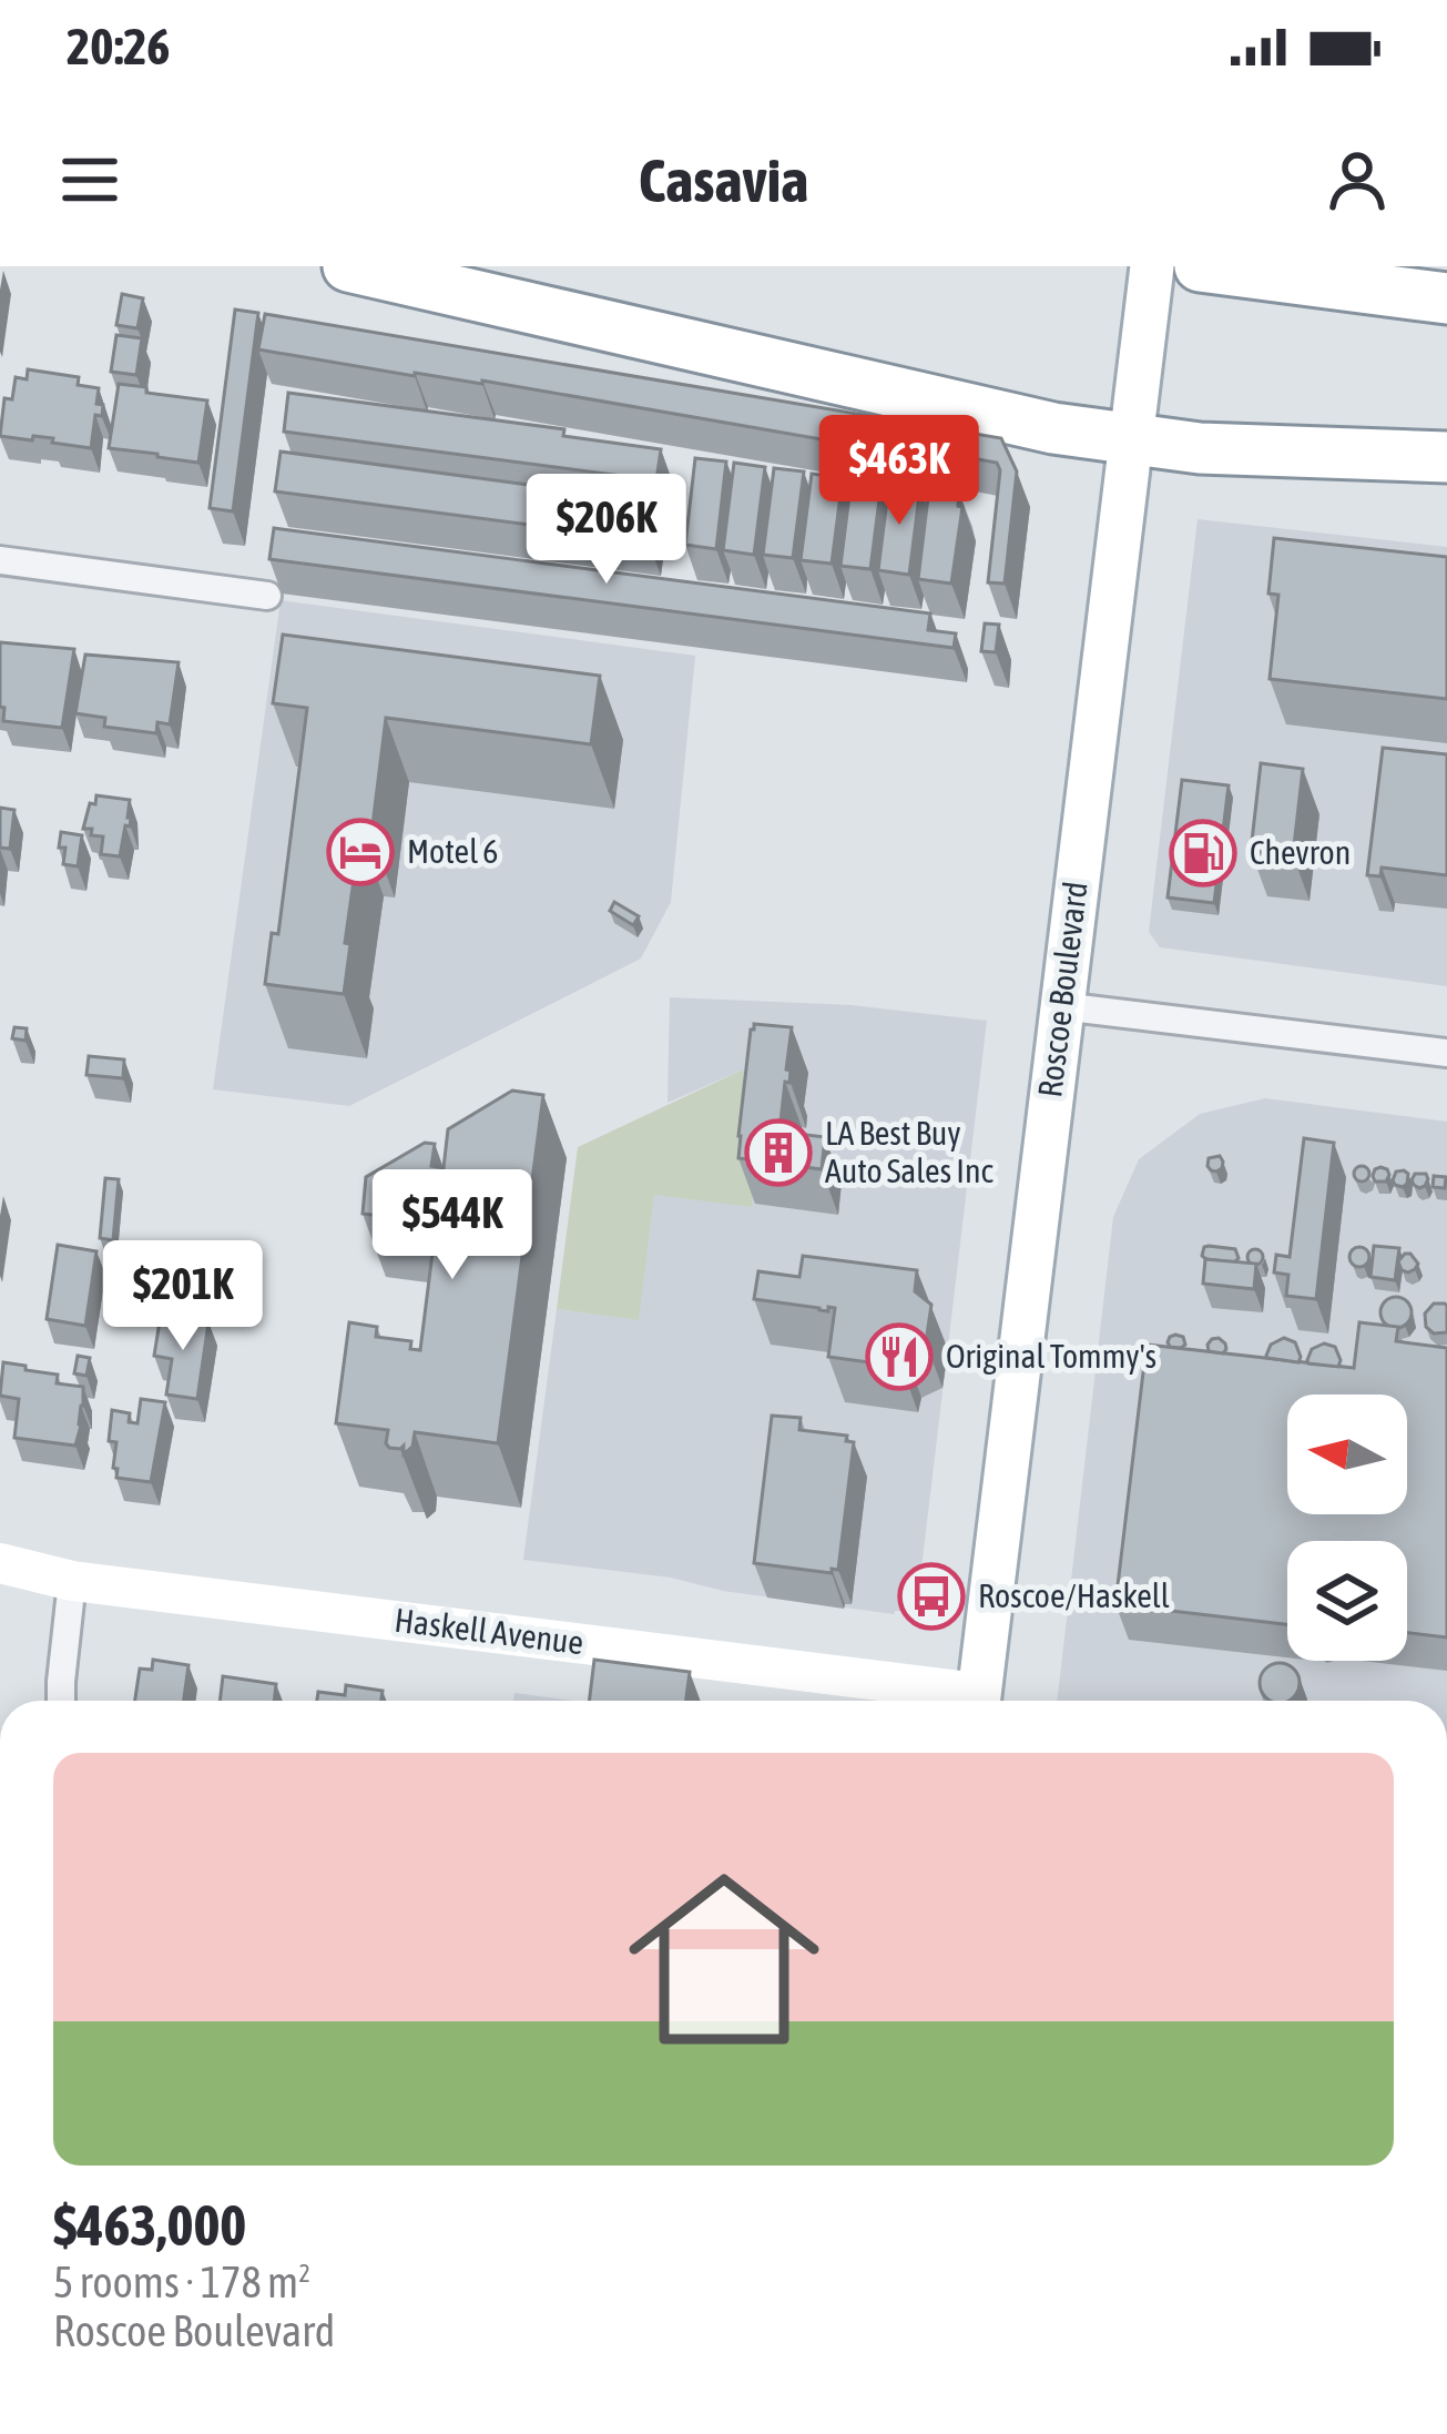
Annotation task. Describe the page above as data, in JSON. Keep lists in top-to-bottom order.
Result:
{
  "streets": {
    "main road": ["Roscoe Boulevard", "Haskell Avenue"]
  },
  "places": {
    "hotel": ["Motel 6"],
    "fuel station": ["Chevron"],
    "building": ["LA Best Buy Auto Sales Inc"],
    "restaurant": ["Original Tommy's"],
    "bus stop": ["Roscoe/Haskell"]
  },
  "north": "left",
  "page": {
    "status": "20:26",
    "header": "Casavia",
    "price": [
      "$463K",
      "$206K",
      "$544K",
      "$201K"
    ],
    "list": [
      {
        "name": "$463,000",
        "note": "5 rooms · 178 m² · Roscoe Boulevard"
      }
    ]
  }
}
